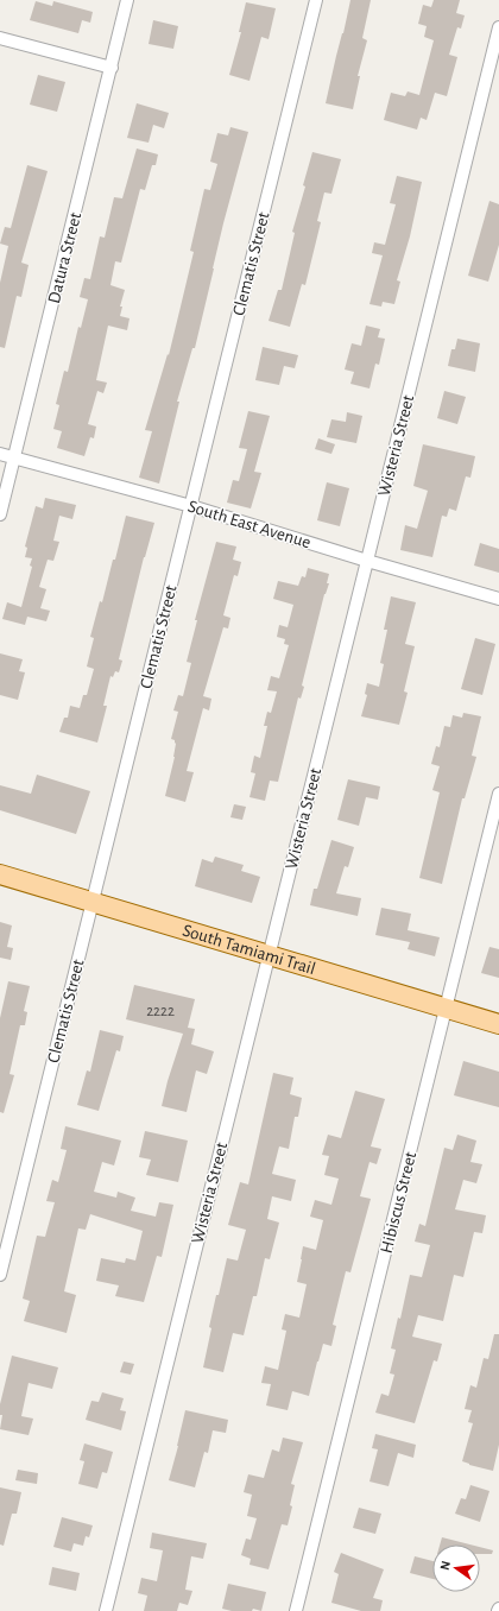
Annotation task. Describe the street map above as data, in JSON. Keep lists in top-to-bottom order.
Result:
{
  "streets": {
    "main road": ["South Tamiami Trail"],
    "street": [
      "Datura Street",
      "Clematis Street",
      "Wisteria Street",
      "South East Avenue",
      "Hibiscus Street"
    ]
  },
  "crossings": [
    ["Datura Street", "South East Avenue"],
    ["Clematis Street", "South East Avenue"],
    ["Clematis Street", "South Tamiami Trail"],
    ["Wisteria Street", "South East Avenue"],
    ["Wisteria Street", "South Tamiami Trail"],
    ["South Tamiami Trail", "Hibiscus Street"]
  ],
  "house_numbers": ["2222"],
  "north": "left"
}
